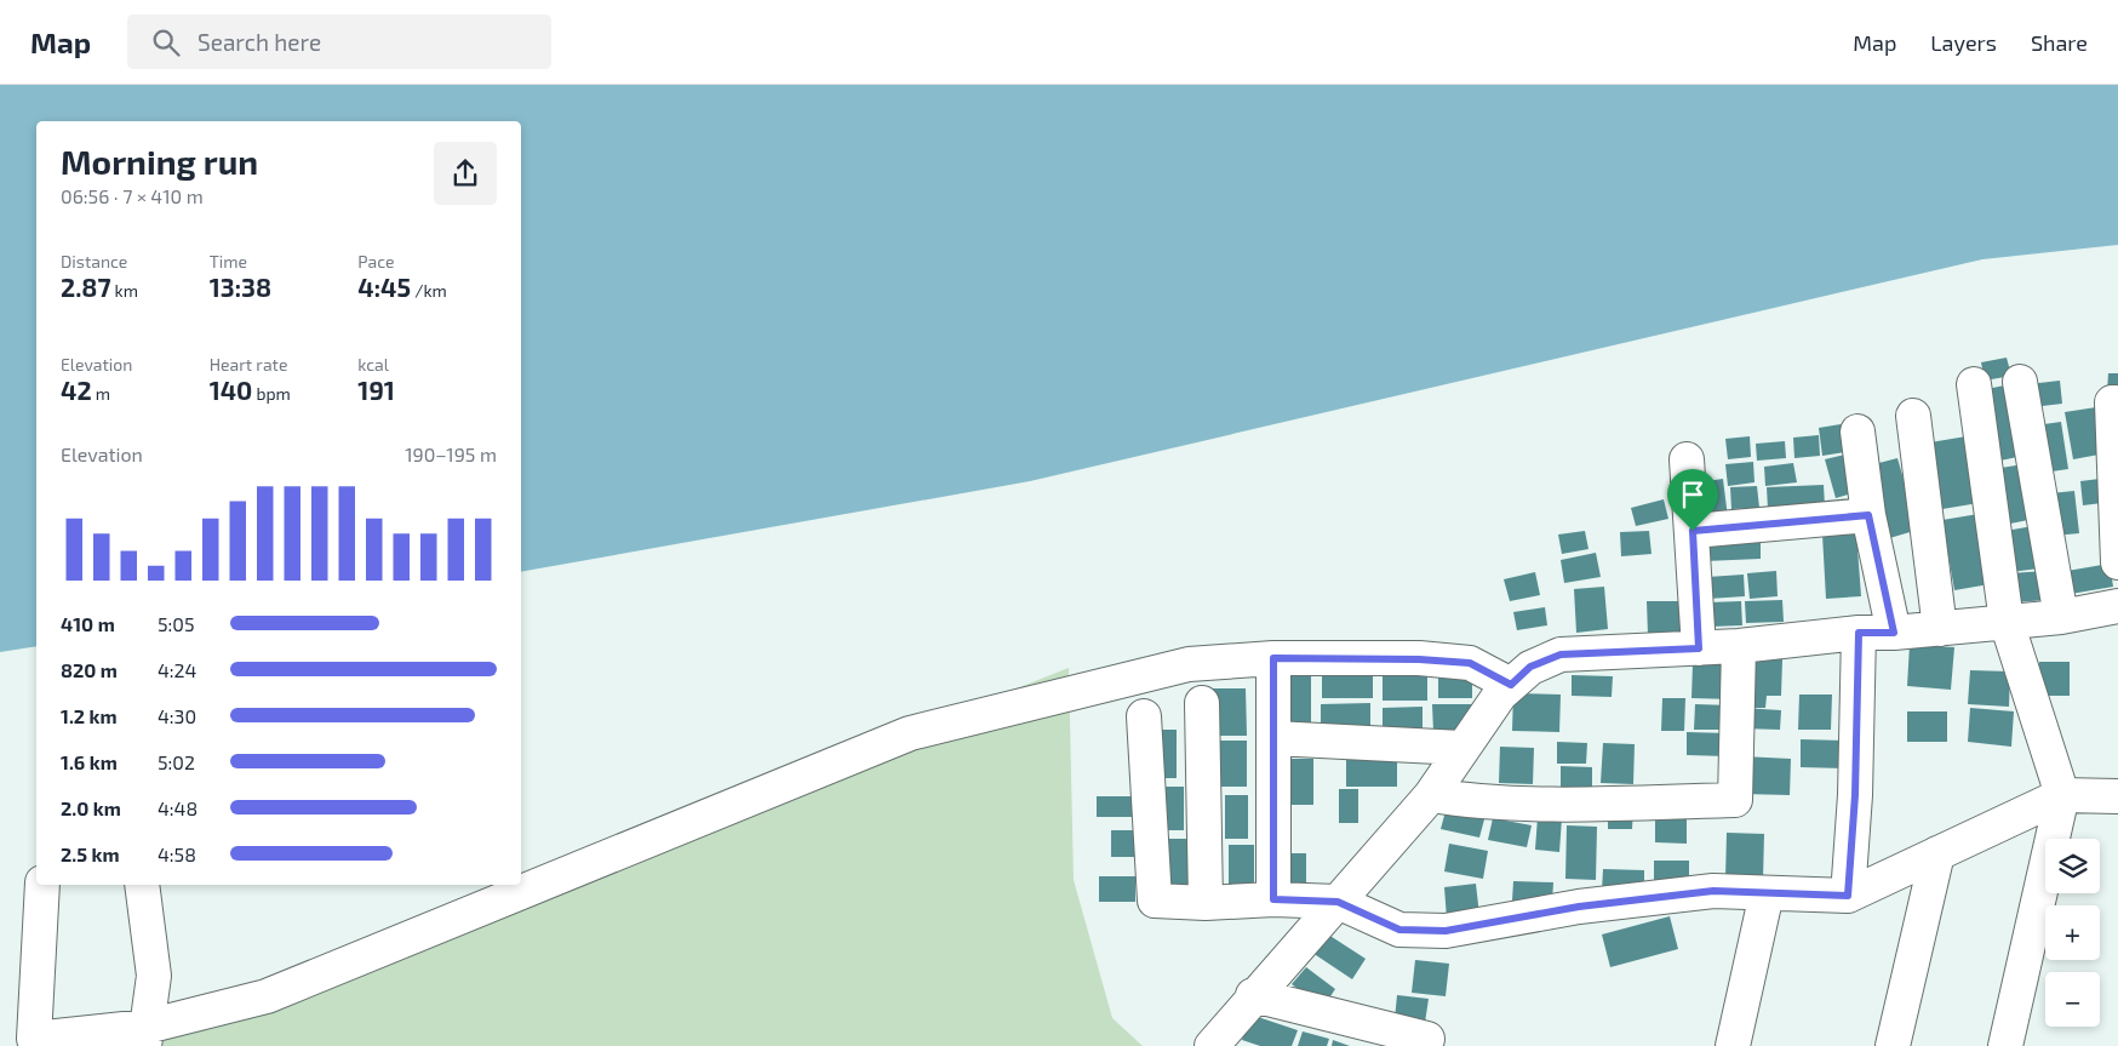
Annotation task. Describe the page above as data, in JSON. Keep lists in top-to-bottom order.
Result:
{
  "page": {
    "header": "Map",
    "search": "Search here",
    "nav": ["Map", "Layers", "Share"],
    "heading": ["Morning run", "06:56 · 7 × 410 m"],
    "stats": [
      ["Distance", "2.87 km"],
      ["Time", "13:38"],
      ["Pace", "4:45 /km"],
      ["Elevation", "42 m"],
      ["Heart rate", "140 bpm"],
      ["kcal", "191"]
    ],
    "chart": ["Elevation", "190–195 m"],
    "list": [
      {
        "name": "410 m",
        "note": "5:05"
      },
      {
        "name": "820 m",
        "note": "4:24"
      },
      {
        "name": "1.2 km",
        "note": "4:30"
      },
      {
        "name": "1.6 km",
        "note": "5:02"
      },
      {
        "name": "2.0 km",
        "note": "4:48"
      },
      {
        "name": "2.5 km",
        "note": "4:58"
      }
    ],
    "map_buttons": ["+", "−"]
  }
}
